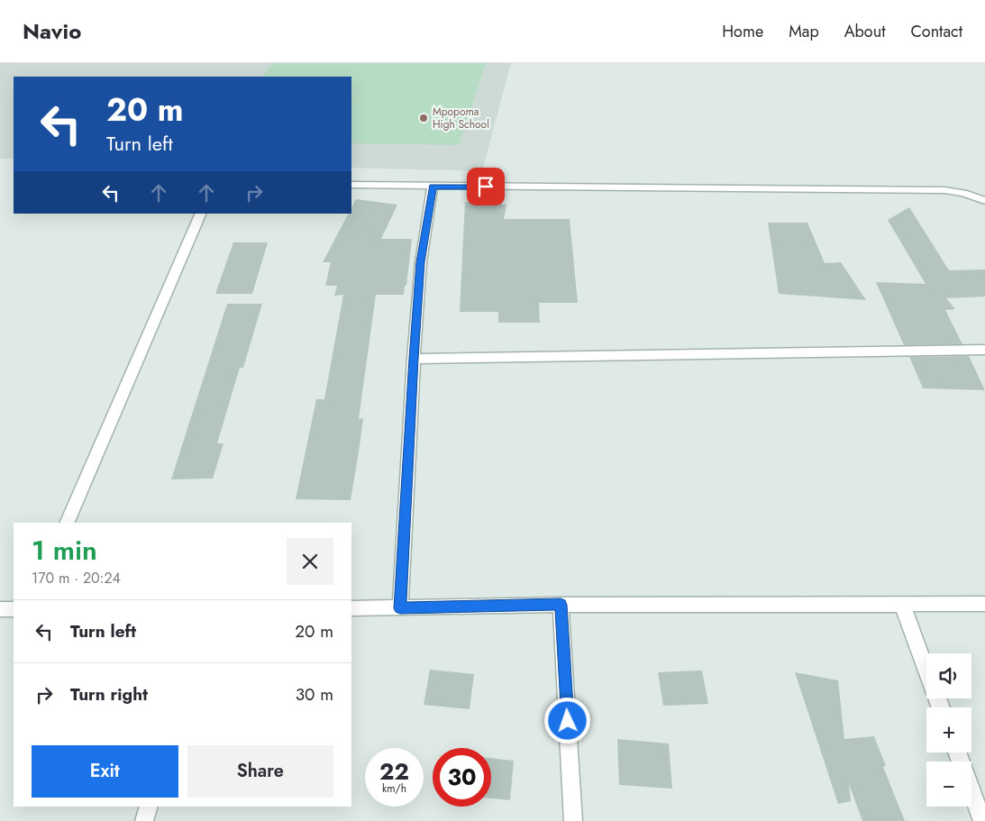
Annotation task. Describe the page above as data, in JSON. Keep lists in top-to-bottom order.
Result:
{
  "places": ["Mpopoma High School"],
  "page": {
    "header": "Navio",
    "nav": [
      "Home",
      "Map",
      "About",
      "Contact"
    ],
    "turn": ["20 m", "Turn left"],
    "heading": ["1 min", "170 m · 20:24"],
    "list": [
      {
        "name": "Turn left",
        "value": "20 m"
      },
      {
        "name": "Turn right",
        "value": "30 m"
      }
    ],
    "map_buttons": ["+", "−"],
    "buttons": ["Exit", "Share"],
    "speed": "22 km/h",
    "limit": "30"
  }
}
